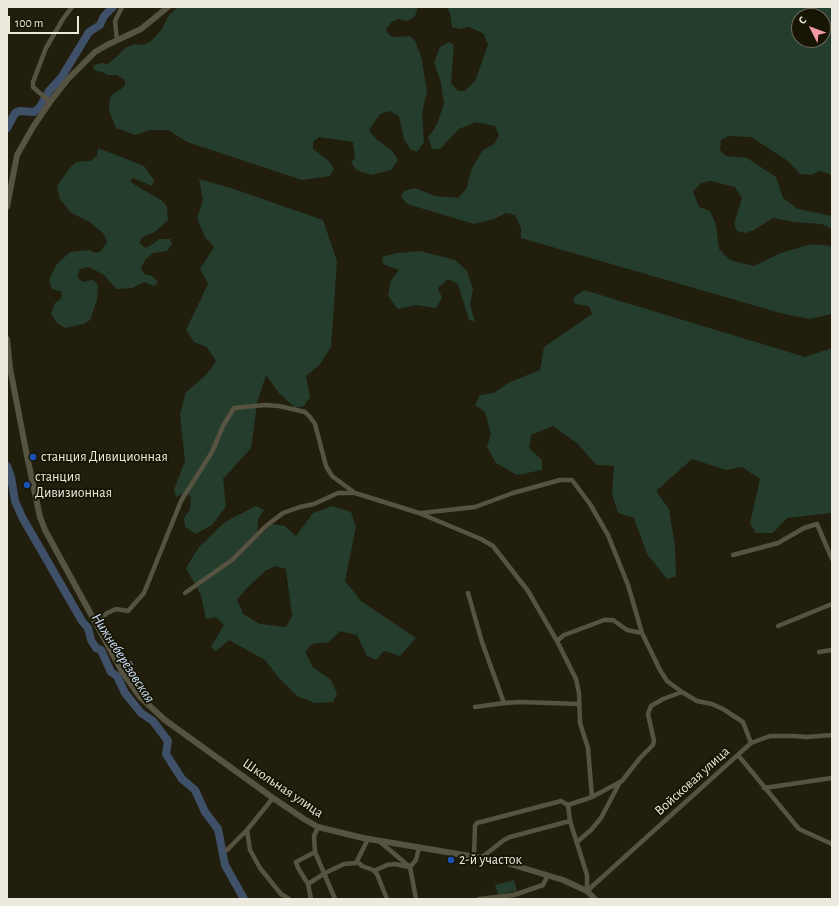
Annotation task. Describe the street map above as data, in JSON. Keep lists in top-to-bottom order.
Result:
{
  "streets": {
    "street": ["Войсковая улица", "Школьная улица"]
  },
  "crossings": [
    ["Войсковая улица", "Школьная улица"]
  ],
  "water": ["Нижнеберёзовская"],
  "places": ["станция Дивиционная", "станция Дивизионная", "2-й участок"],
  "scale_bar": "100 m",
  "north": "top left"
}
